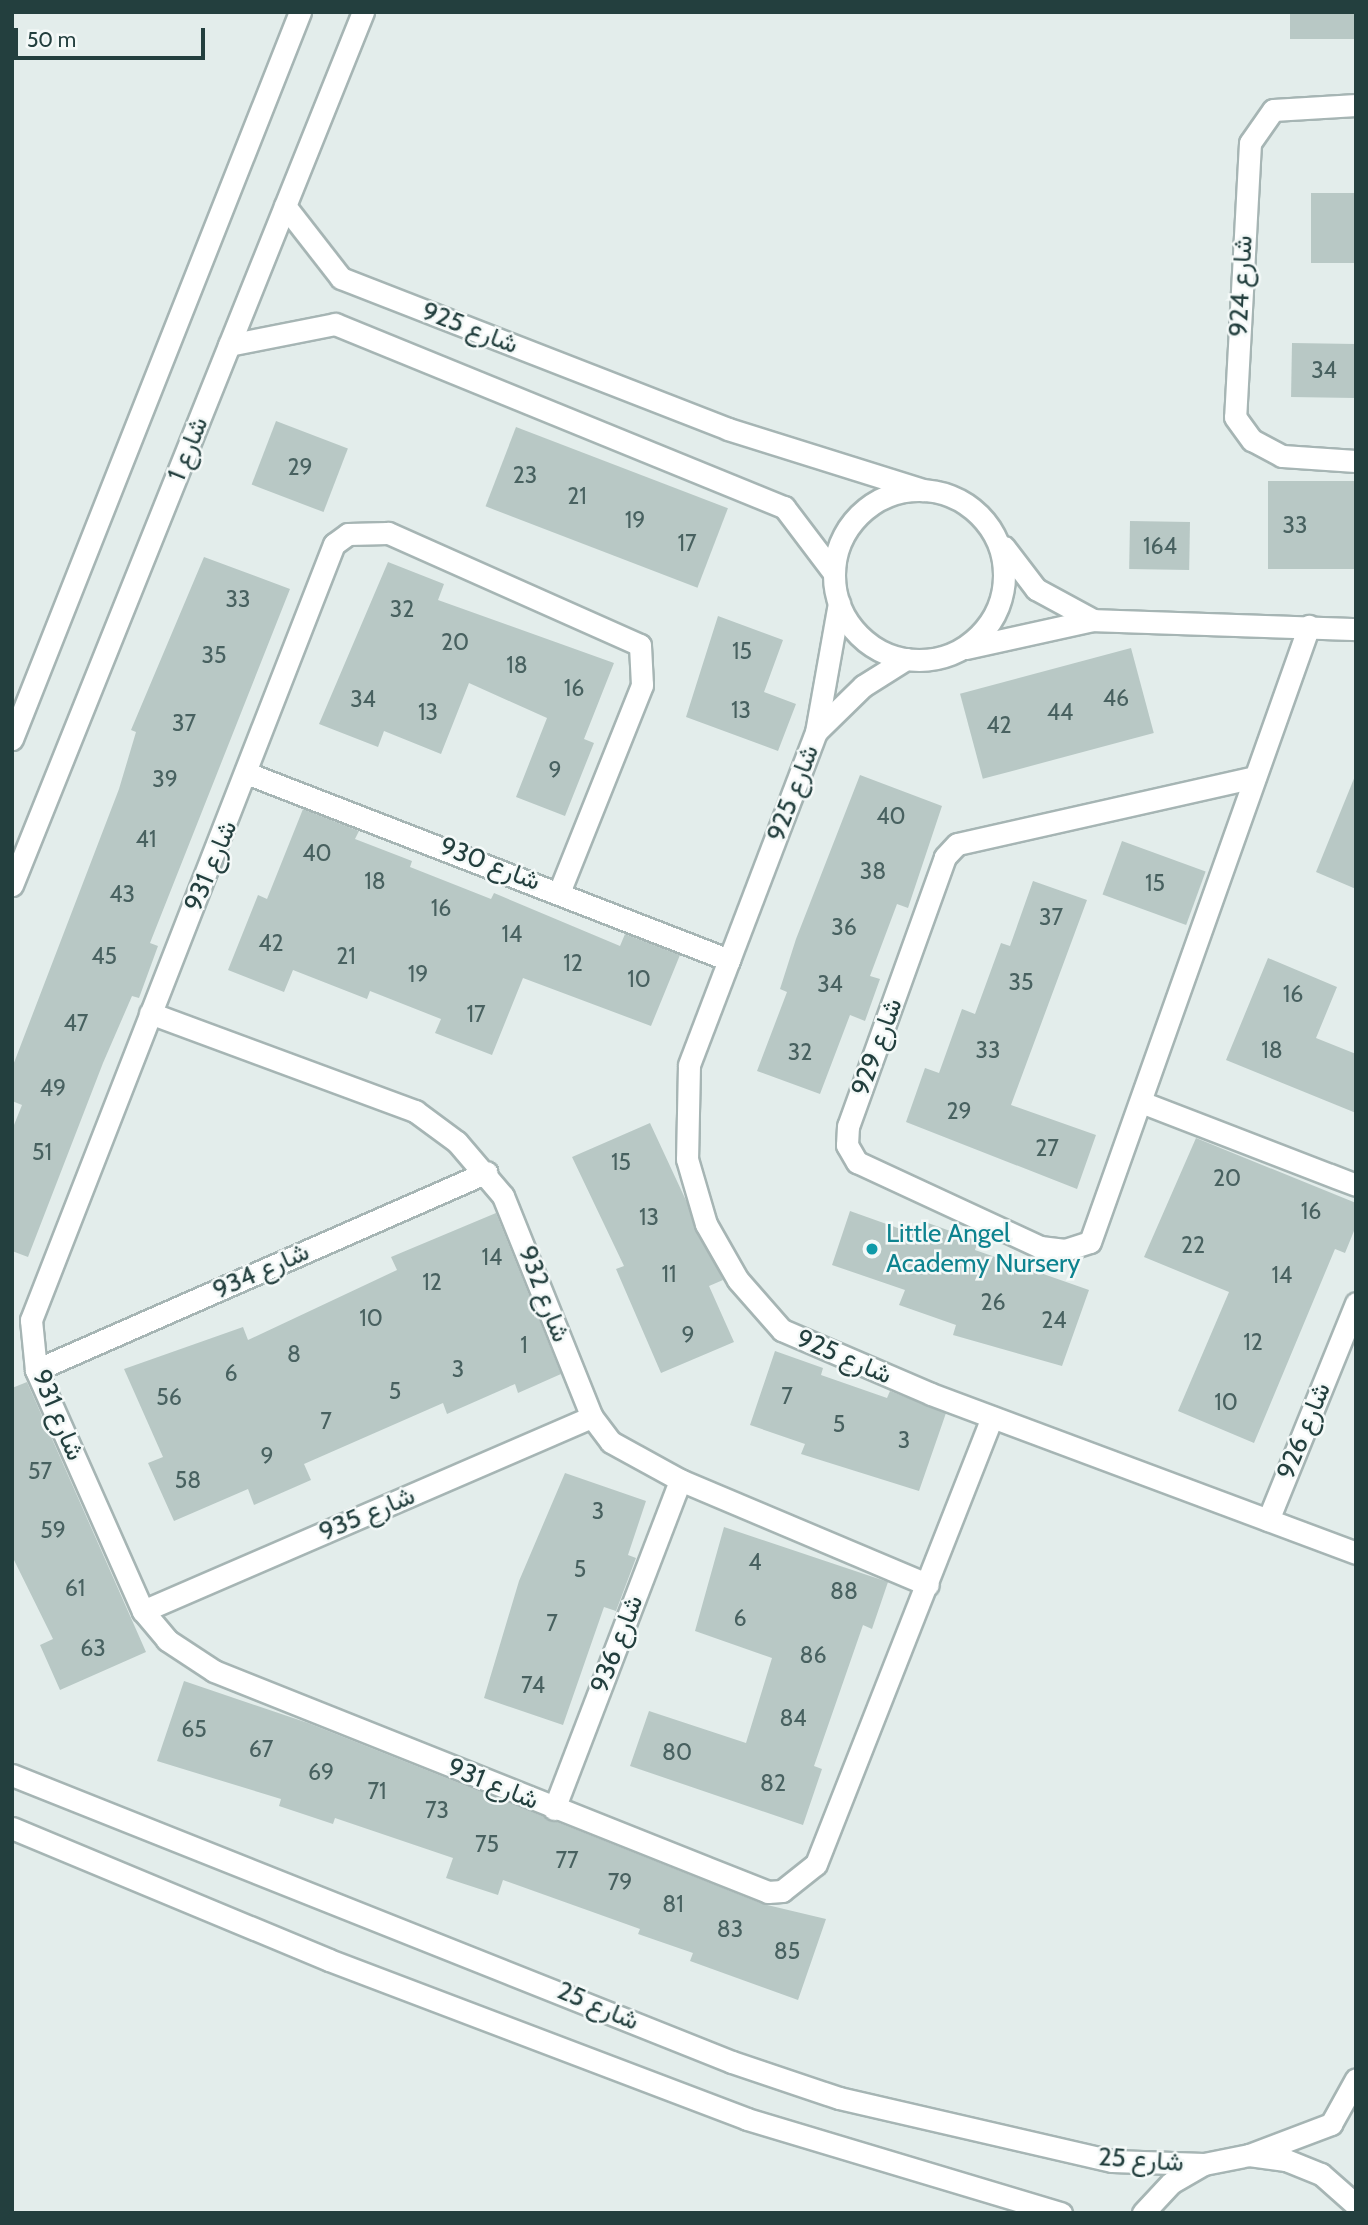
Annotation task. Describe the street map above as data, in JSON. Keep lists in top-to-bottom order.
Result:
{
  "streets": {
    "street": [
      "شارع 924",
      "شارع 925",
      "شارع 1",
      "شارع 930",
      "شارع 931",
      "شارع 929",
      "شارع 934",
      "شارع 932",
      "شارع 926",
      "شارع 935",
      "شارع 936",
      "شارع 25"
    ]
  },
  "crossings": [
    ["شارع 925", "شارع 1"],
    ["شارع 925", "شارع 930"],
    ["شارع 925", "شارع 931"],
    ["شارع 925", "شارع 926"],
    ["شارع 930", "شارع 931"],
    ["شارع 931", "شارع 934"],
    ["شارع 931", "شارع 932"],
    ["شارع 931", "شارع 935"],
    ["شارع 931", "شارع 936"],
    ["شارع 934", "شارع 932"],
    ["شارع 932", "شارع 935"],
    ["شارع 932", "شارع 936"]
  ],
  "places": ["Little Angel Academy Nursery"],
  "house_numbers": [
    "34",
    "29",
    "23",
    "21",
    "19",
    "33",
    "17",
    "164",
    "33",
    "32",
    "20",
    "15",
    "35",
    "18",
    "16",
    "46",
    "34",
    "13",
    "13",
    "44",
    "37",
    "42",
    "9",
    "39",
    "40",
    "41",
    "40",
    "38",
    "18",
    "15",
    "43",
    "16",
    "37",
    "36",
    "14",
    "42",
    "45",
    "21",
    "12",
    "19",
    "10",
    "35",
    "34",
    "16",
    "17",
    "47",
    "33",
    "18",
    "32",
    "49",
    "29",
    "27",
    "51",
    "15",
    "20",
    "16",
    "13",
    "22",
    "14",
    "11",
    "14",
    "12",
    "26",
    "10",
    "24",
    "9",
    "12",
    "1",
    "8",
    "3",
    "6",
    "5",
    "7",
    "56",
    "10",
    "7",
    "5",
    "3",
    "9",
    "57",
    "58",
    "3",
    "59",
    "4",
    "5",
    "61",
    "88",
    "6",
    "7",
    "63",
    "86",
    "74",
    "84",
    "65",
    "67",
    "80",
    "69",
    "82",
    "71",
    "73",
    "75",
    "77",
    "79",
    "81",
    "83",
    "85"
  ],
  "scale_bar": "50 m"
}
